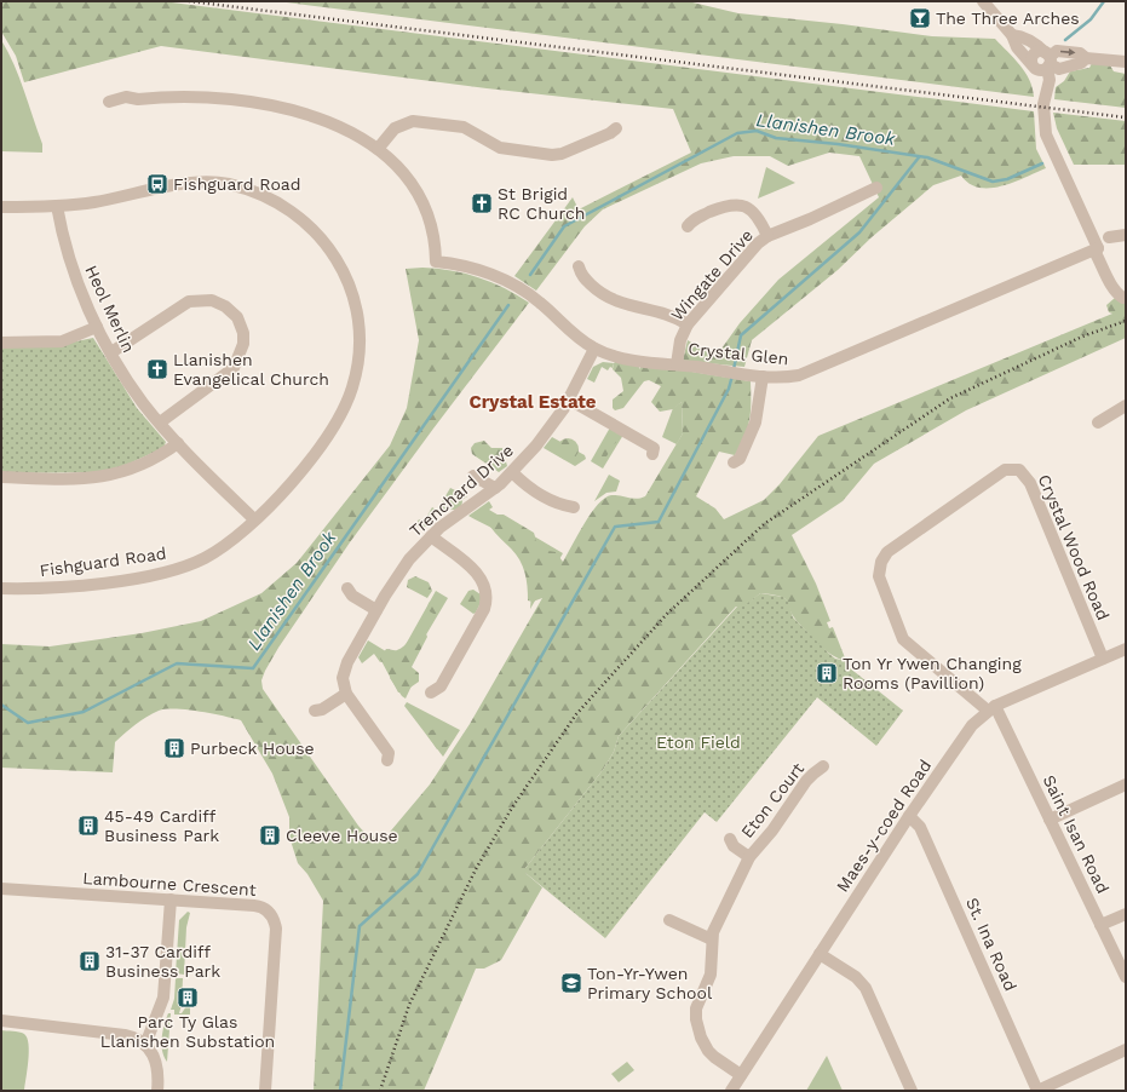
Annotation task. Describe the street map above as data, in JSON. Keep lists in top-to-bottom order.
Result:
{
  "streets": {
    "street": [
      "Wingate Drive",
      "Heol Merlin",
      "Crystal Glen",
      "Trenchard Drive",
      "Crystal Wood Road",
      "Fishguard Road",
      "Eton Court",
      "Maes-y-coed Road",
      "Saint Isan Road",
      "Lambourne Crescent",
      "St. Ina Road"
    ]
  },
  "crossings": [
    ["Wingate Drive", "Crystal Glen"],
    ["Heol Merlin", "Fishguard Road"],
    ["Crystal Glen", "Trenchard Drive"],
    ["Crystal Wood Road", "Maes-y-coed Road"],
    ["Crystal Wood Road", "Saint Isan Road"],
    ["Eton Court", "Maes-y-coed Road"],
    ["Maes-y-coed Road", "Saint Isan Road"],
    ["Maes-y-coed Road", "St. Ina Road"]
  ],
  "districts": ["Crystal Estate"],
  "water": ["Llanishen Brook"],
  "parks": ["Eton Field"],
  "places": {
    "bar": ["The Three Arches"],
    "bus stop": ["Fishguard Road"],
    "church": ["St Brigid RC Church", "Llanishen Evangelical Church"],
    "building": [
      "Ton Yr Ywen Changing Rooms (Pavillion)",
      "Purbeck House",
      "45-49 Cardiff Business Park",
      "Cleeve House",
      "31-37 Cardiff Business Park",
      "Parc Ty Glas Llanishen Substation"
    ],
    "school or university": ["Ton-Yr-Ywen Primary School"]
  }
}
